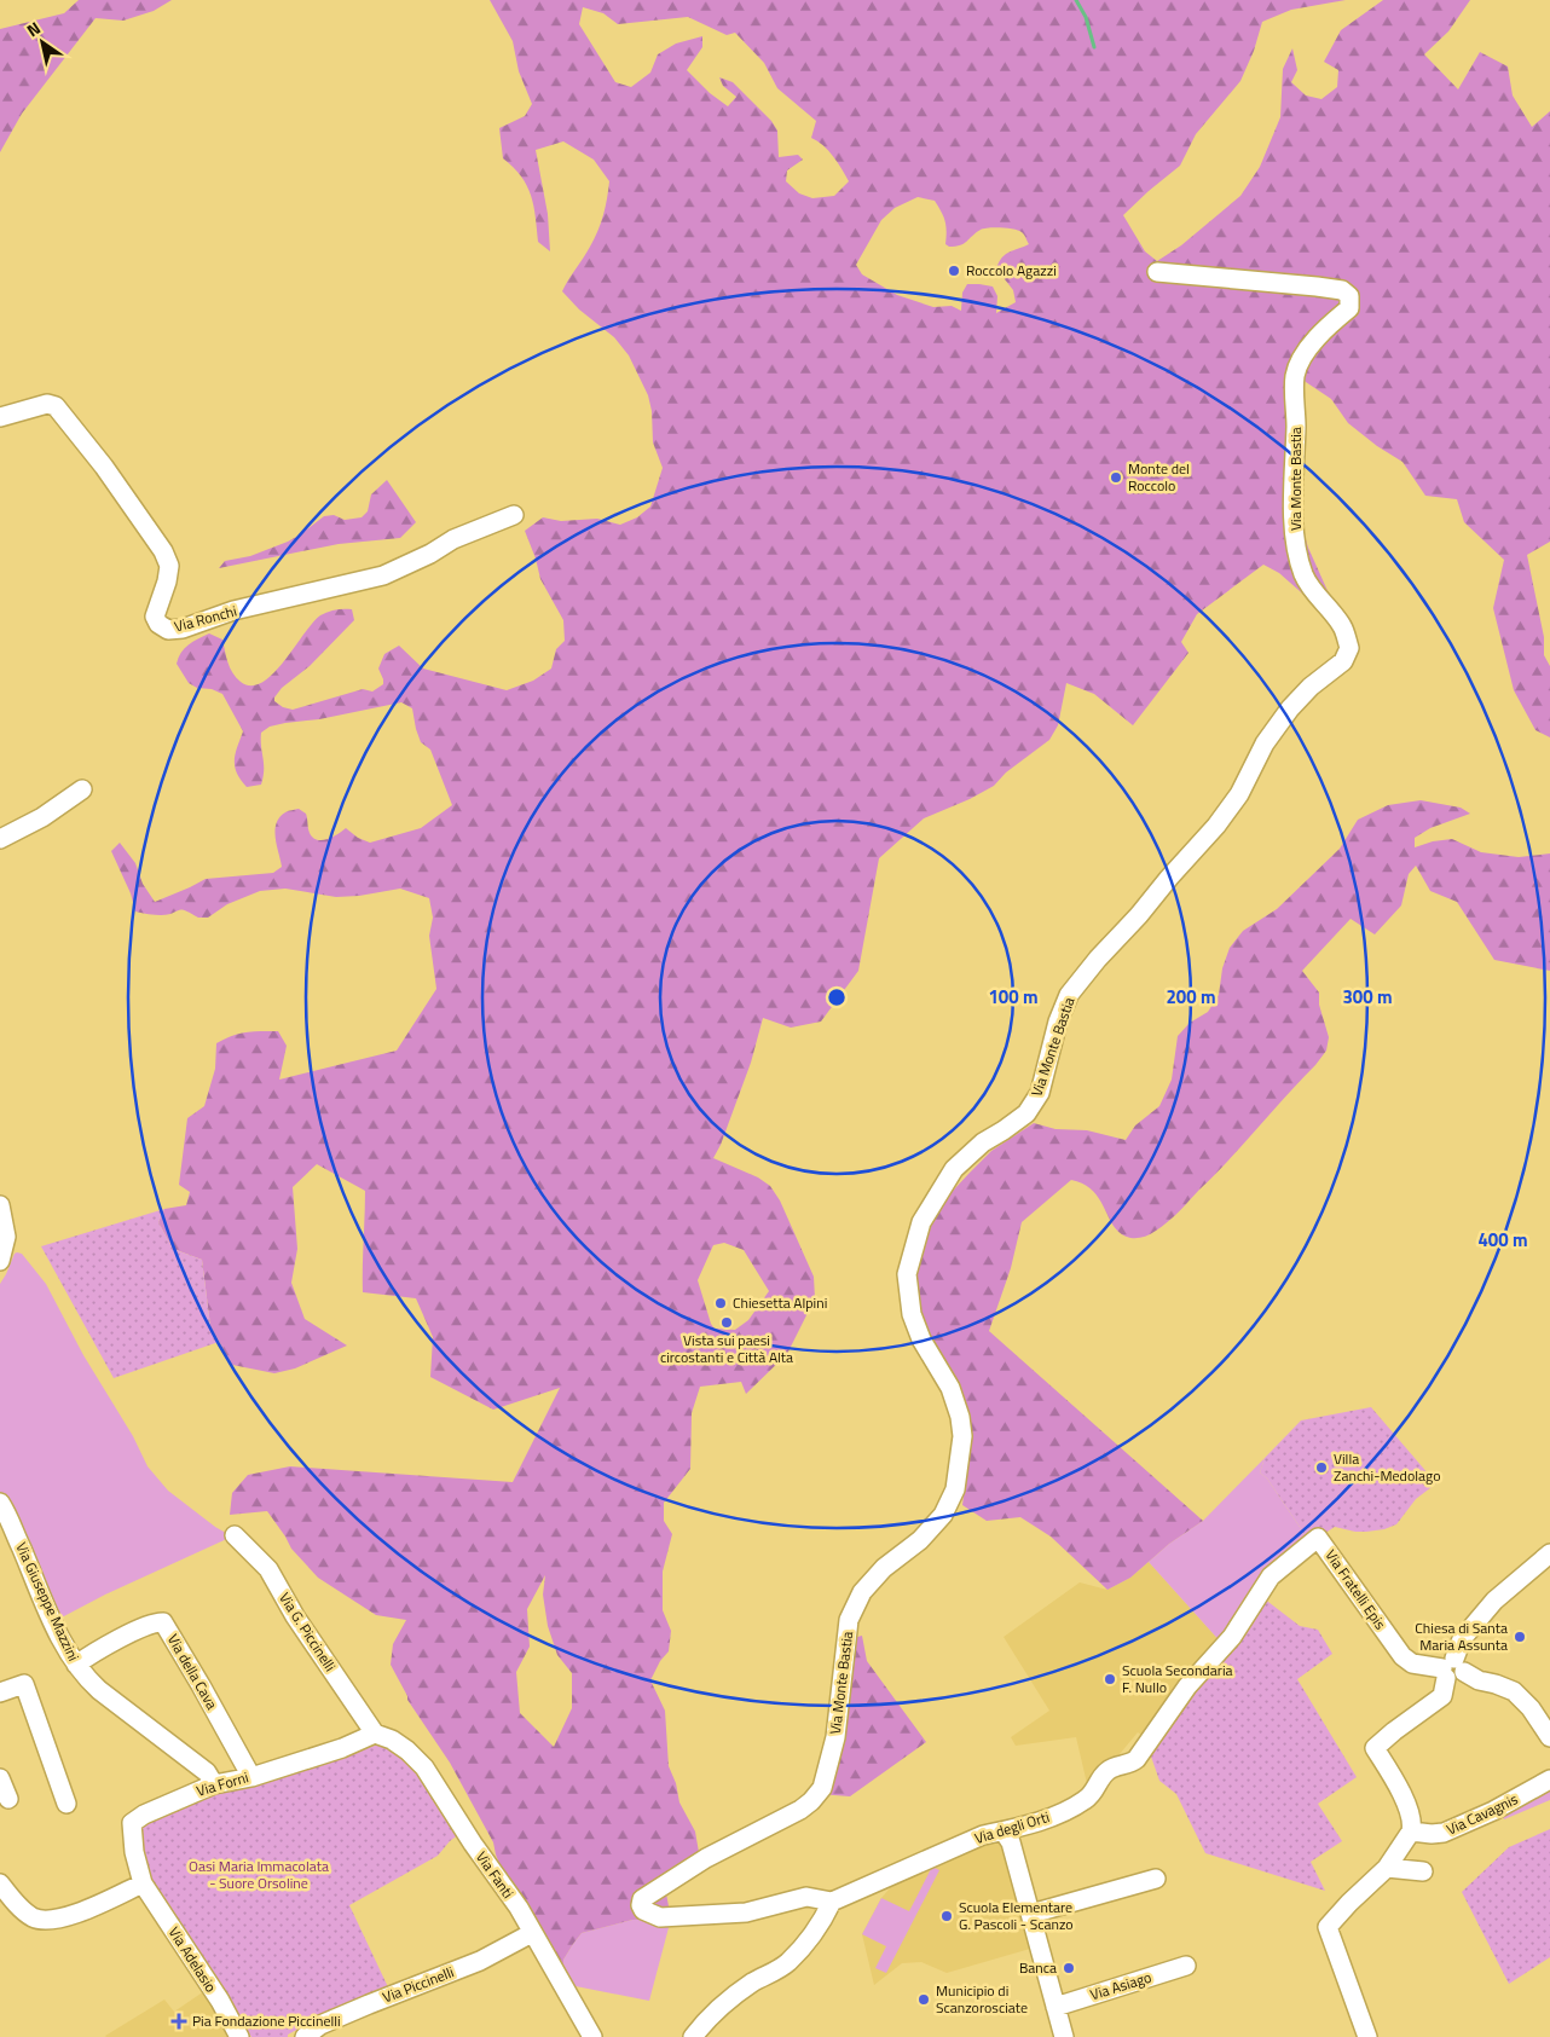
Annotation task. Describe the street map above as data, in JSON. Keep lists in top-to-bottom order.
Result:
{
  "streets": {
    "street": [
      "Via Monte Bastia",
      "Via Ronchi",
      "Via Fratelli Epis",
      "Via Giuseppe Mazzini",
      "Via G. Piccinelli",
      "Via della Cava",
      "Via Forni",
      "Via Cavagnis",
      "Via degli Orti",
      "Via Fanti",
      "Via Adelasio",
      "Via Piccinelli",
      "Via Asiago"
    ]
  },
  "crossings": [
    ["Via Monte Bastia", "Via degli Orti"],
    ["Via Fratelli Epis", "Via degli Orti"],
    ["Via Giuseppe Mazzini", "Via della Cava"],
    ["Via Giuseppe Mazzini", "Via Forni"],
    ["Via G. Piccinelli", "Via Forni"],
    ["Via G. Piccinelli", "Via Fanti"],
    ["Via della Cava", "Via Forni"],
    ["Via Forni", "Via Fanti"],
    ["Via Forni", "Via Adelasio"],
    ["Via Fanti", "Via Piccinelli"]
  ],
  "parks": ["Oasi Maria Immacolata - Suore Orsoline"],
  "places": {
    "other": [
      "Roccolo Agazzi",
      "Monte del Roccolo",
      "Chiesetta Alpini",
      "Vista sui paesi circostanti e Città Alta",
      "Villa Zanchi-Medolago",
      "Chiesa di Santa Maria Assunta",
      "Scuola Secondaria F. Nullo",
      "Scuola Elementare G. Pascoli - Scanzo",
      "Banca",
      "Municipio di Scanzorosciate"
    ],
    "health": ["Pia Fondazione Piccinelli"]
  },
  "north": "top left",
  "rings": [
    "100 m",
    "200 m",
    "300 m",
    "400 m"
  ]
}
